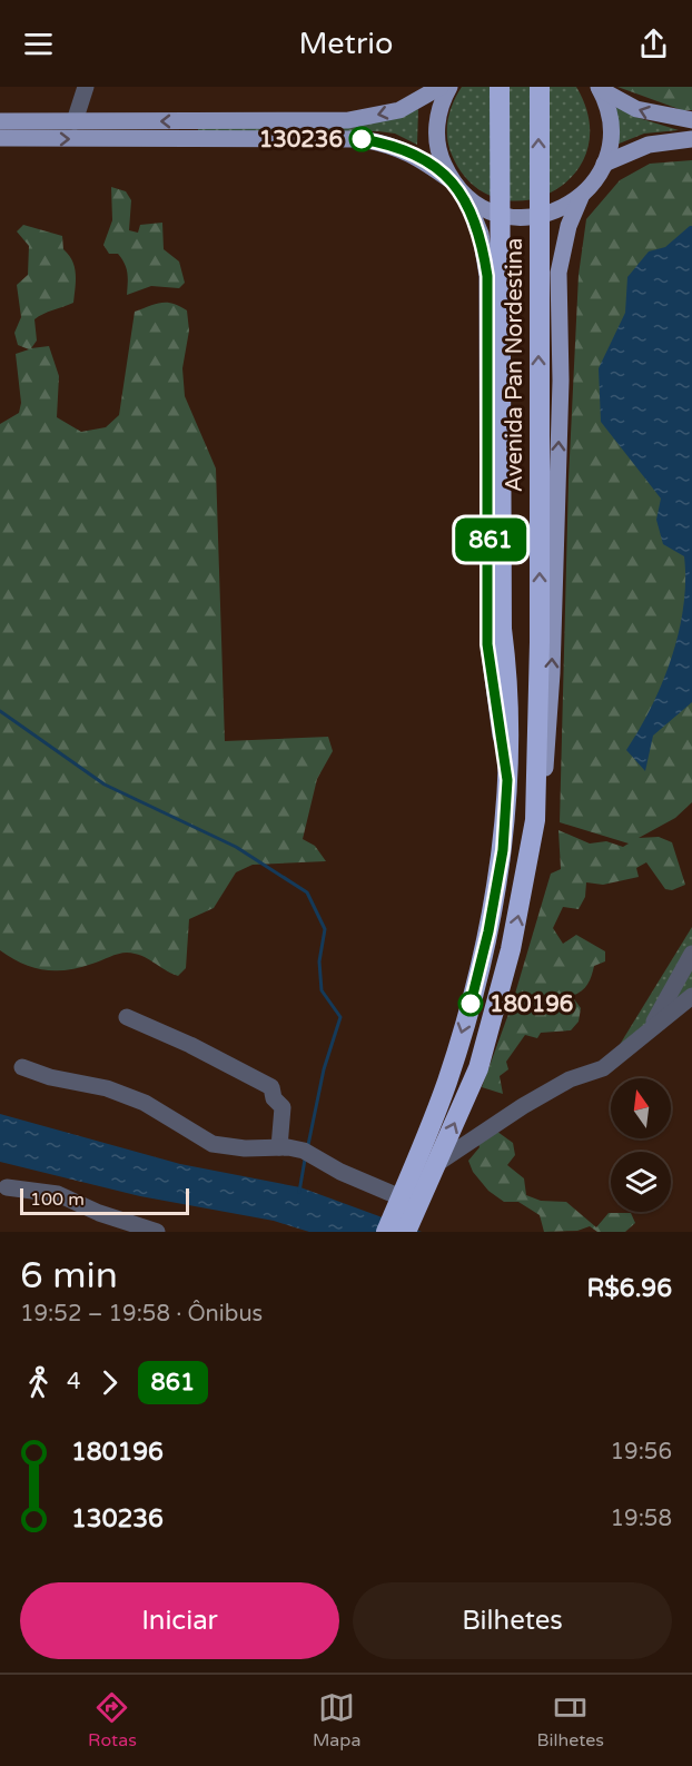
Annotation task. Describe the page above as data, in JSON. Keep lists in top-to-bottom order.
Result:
{
  "streets": {
    "highway": ["Avenida Pan Nordestina"]
  },
  "places": ["130236", "180196"],
  "lines": ["bus line 861"],
  "scale_bar": "100 m",
  "north": "top",
  "page": {
    "header": "Metrio",
    "on_map": "861",
    "scale": "100 m",
    "heading": ["6 min", "19:52 – 19:58 · Ônibus", "R$6.96"],
    "legs": ["4", "861"],
    "list": [
      {
        "name": "180196",
        "value": "19:56"
      },
      {
        "name": "130236",
        "value": "19:58"
      }
    ],
    "buttons": ["Iniciar", "Bilhetes"],
    "tabs": ["Rotas", "Mapa", "Bilhetes"]
  }
}
